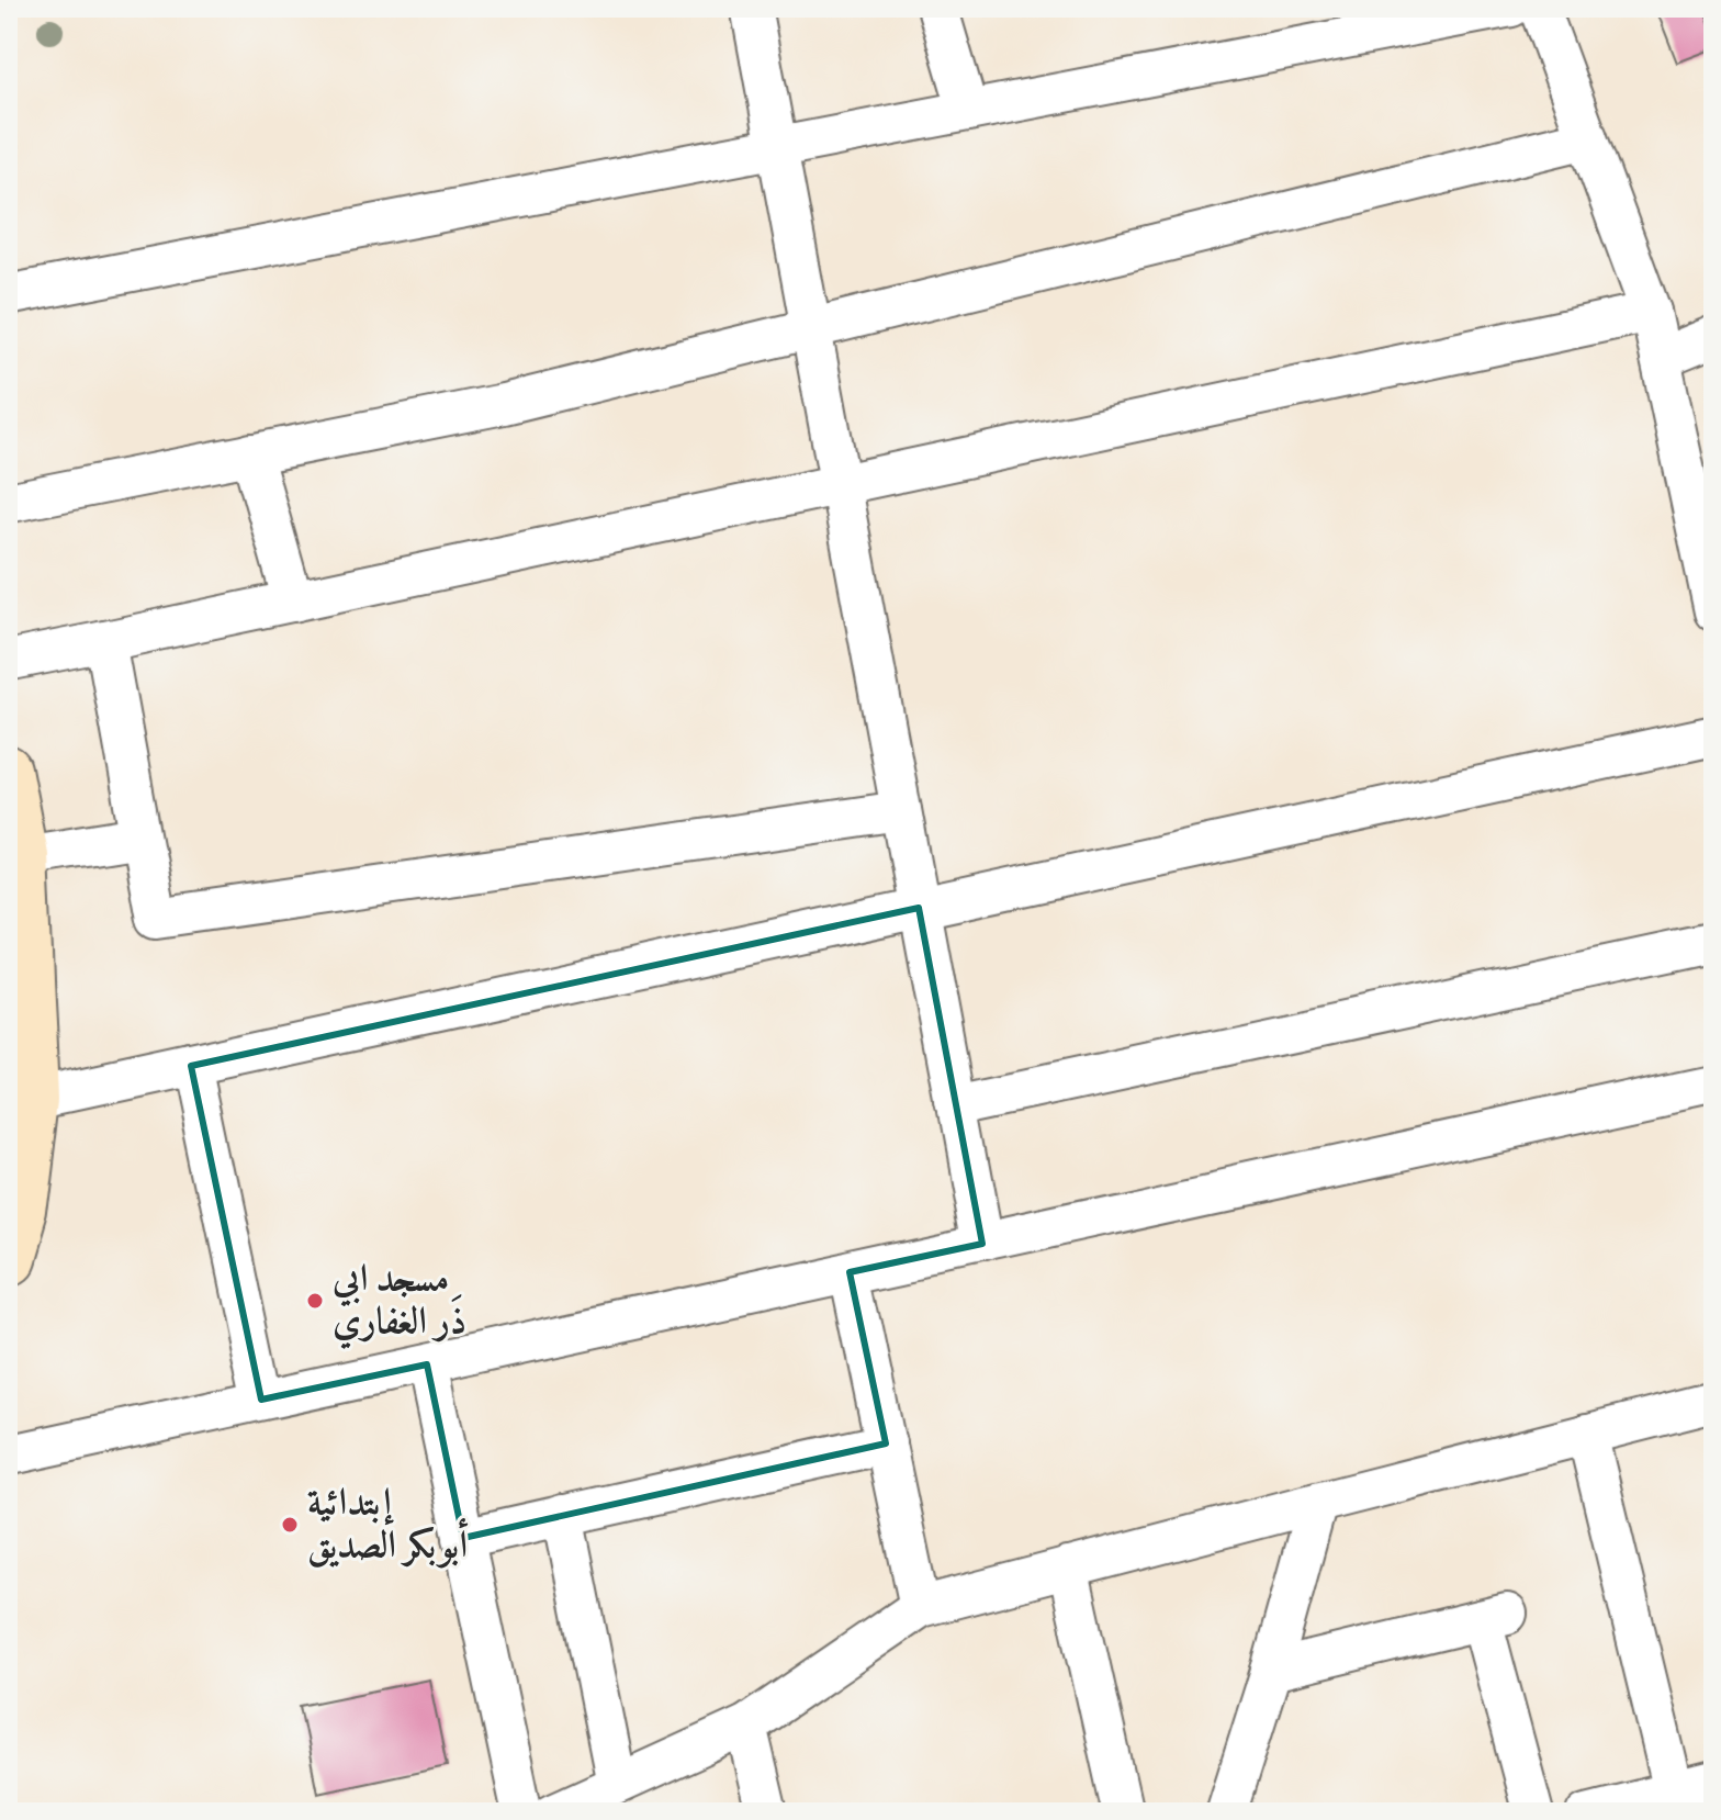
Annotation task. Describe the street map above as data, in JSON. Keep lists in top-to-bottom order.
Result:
{
  "places": ["مسجد ابي ذَر الغفاري", "إبتدائية أبوبكر الصديق"]
}
